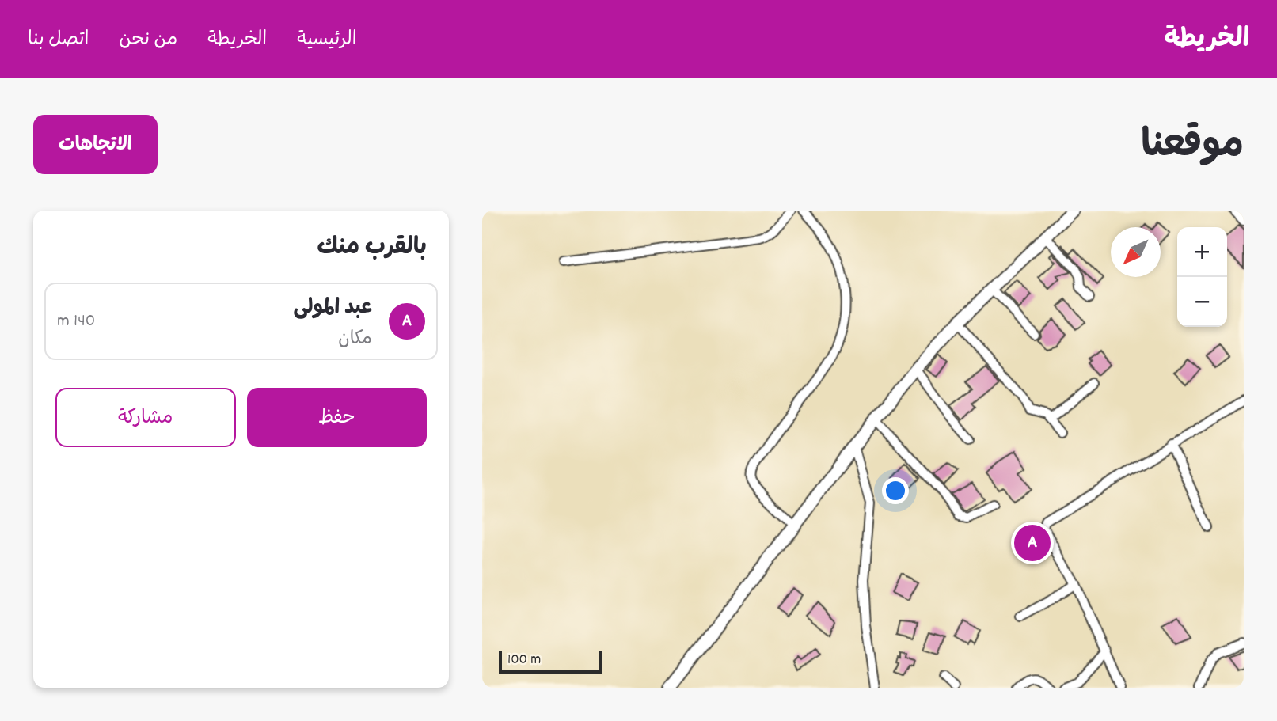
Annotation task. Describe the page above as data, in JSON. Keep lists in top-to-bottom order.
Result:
{
  "scale_bar": "100 m",
  "north": "bottom left",
  "page": {
    "header": "الخريطة",
    "nav": [
      "الرئيسية",
      "الخريطة",
      "من نحن",
      "اتصل بنا"
    ],
    "title": "موقعنا",
    "buttons": [
      "الاتجاهات",
      ["حفظ", "مشاركة"]
    ],
    "heading": "بالقرب منك",
    "map_buttons": ["+", "−"],
    "list": [
      {
        "mark": "A",
        "name": "عبد المولى",
        "note": "مكان",
        "value": "140 m"
      }
    ],
    "pins": "A",
    "scale": "100 m"
  }
}
